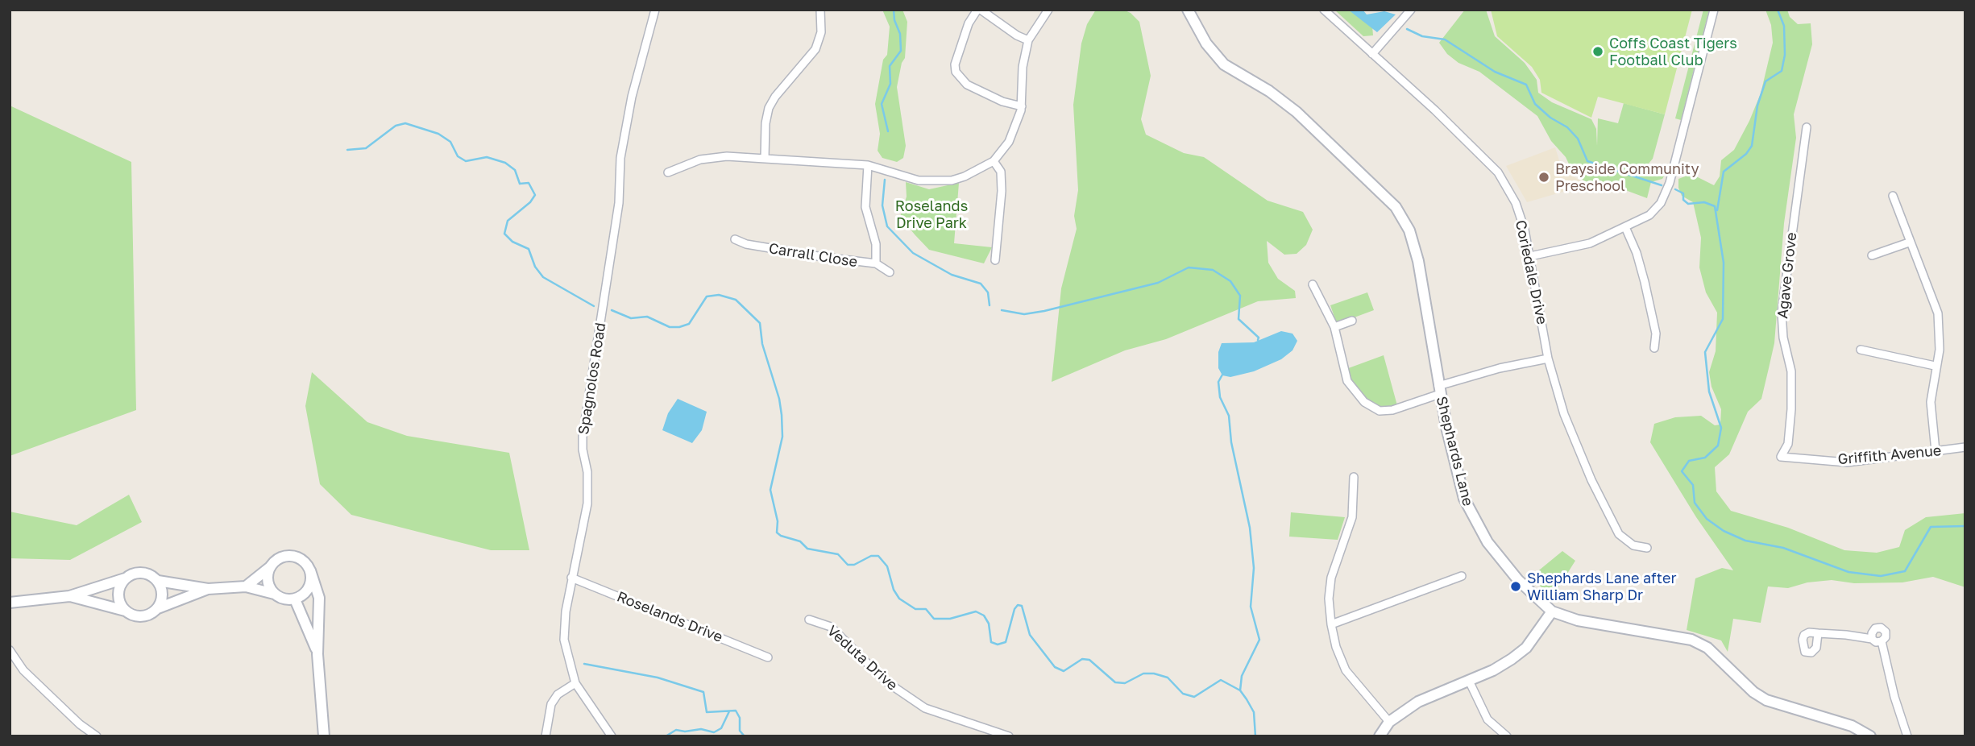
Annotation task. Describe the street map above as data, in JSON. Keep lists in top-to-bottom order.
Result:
{
  "streets": {
    "street": [
      "Carrall Close",
      "Coriedale Drive",
      "Agave Grove",
      "Spagnolos Road",
      "Shephards Lane",
      "Griffith Avenue",
      "Roselands Drive",
      "Veduta Drive"
    ]
  },
  "crossings": [
    ["Agave Grove", "Griffith Avenue"],
    ["Spagnolos Road", "Roselands Drive"]
  ],
  "parks": ["Roselands Drive Park"],
  "places": ["Coffs Coast Tigers Football Club", "Brayside Community Preschool", "Shephards Lane after William Sharp Dr"]
}
